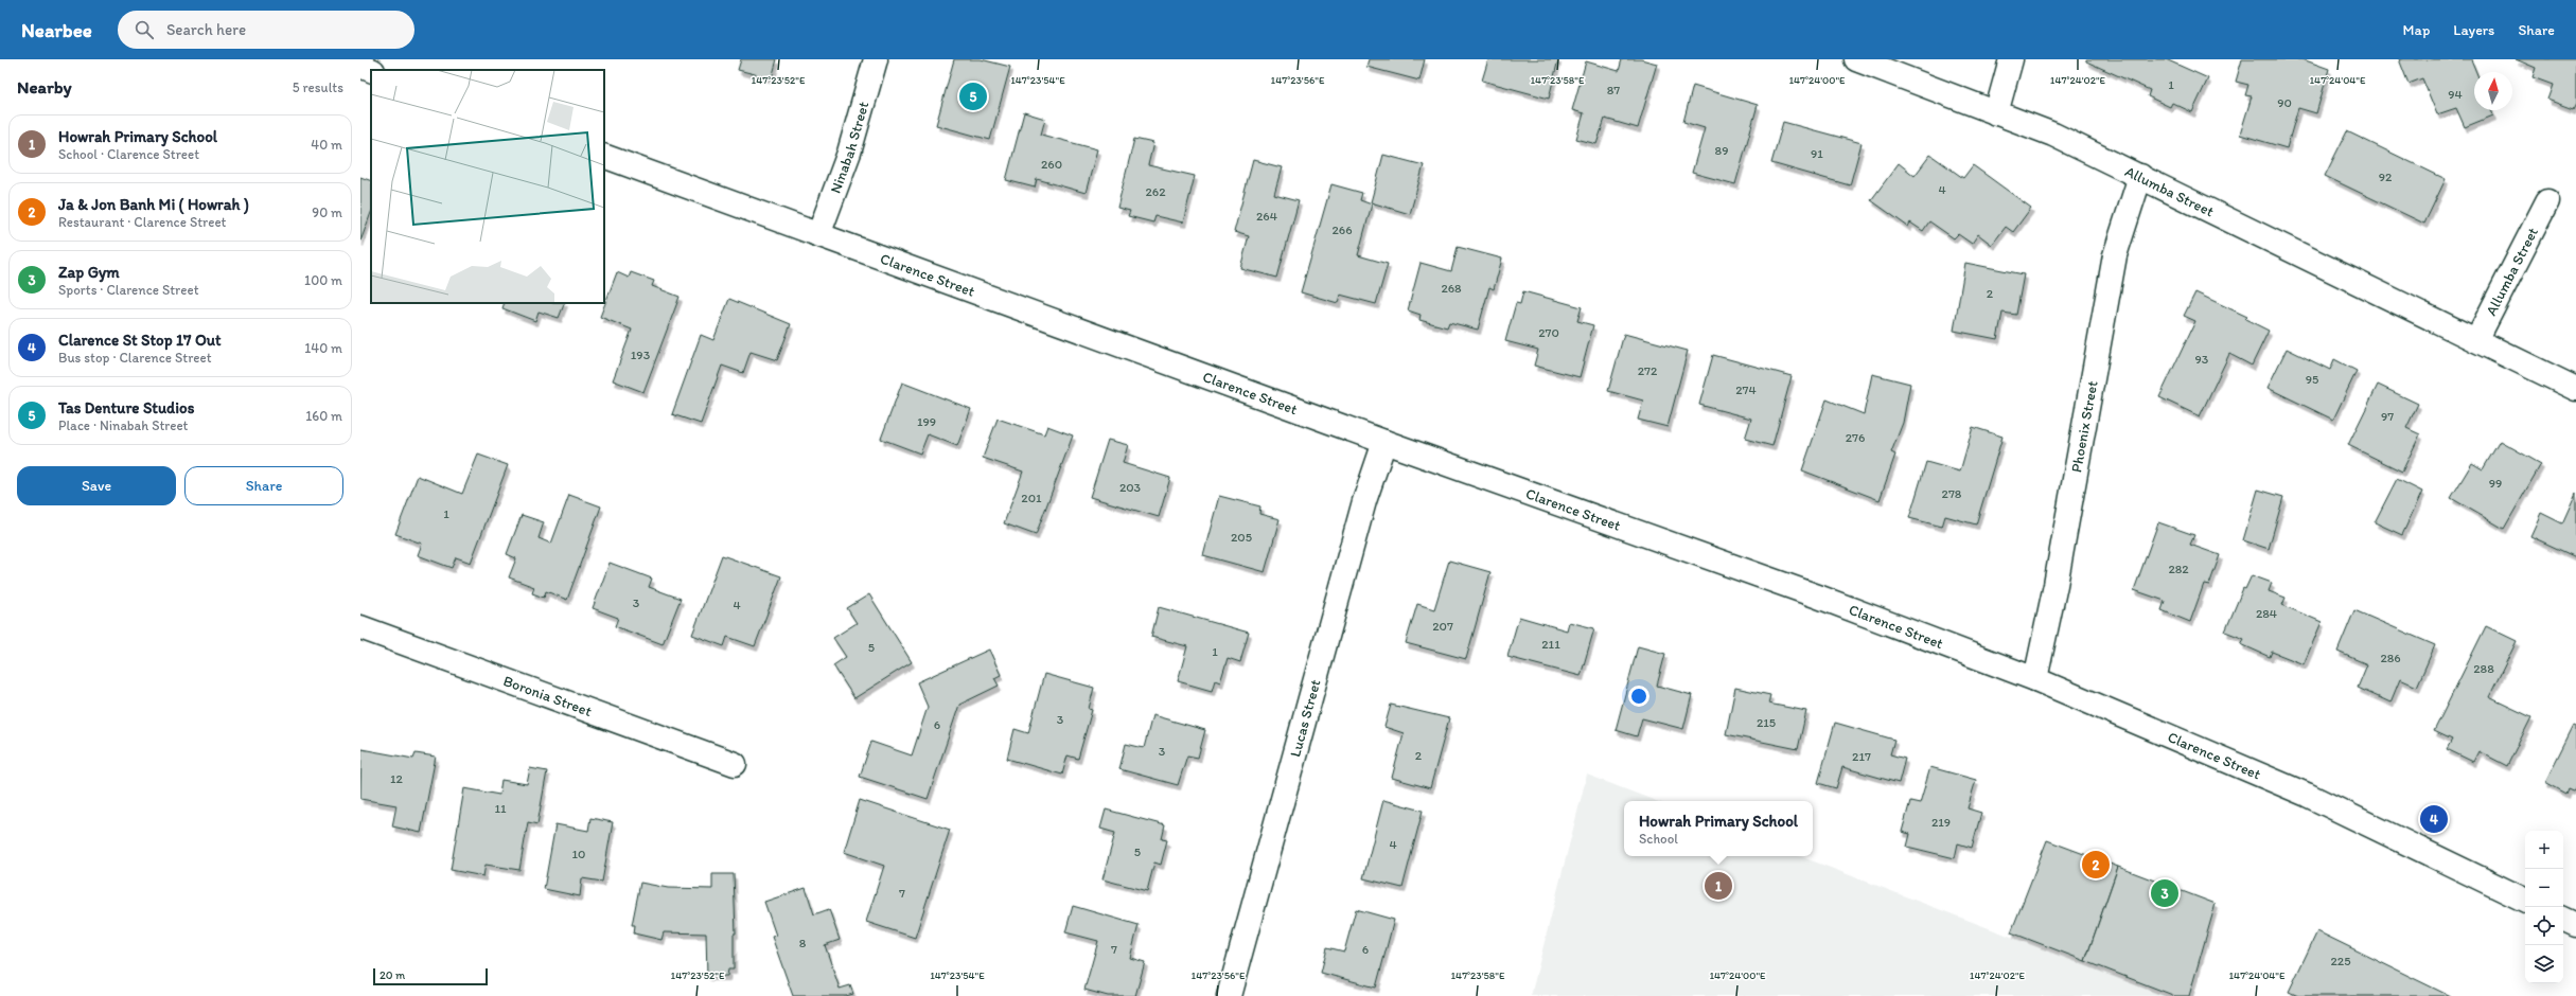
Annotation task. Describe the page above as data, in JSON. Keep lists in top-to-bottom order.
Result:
{
  "streets": {
    "street": [
      "Ninabah Street",
      "Allumba Street",
      "Clarence Street",
      "Phoenix Street",
      "Boronia Street",
      "Lucas Street"
    ]
  },
  "crossings": [
    ["Ninabah Street", "Clarence Street"],
    ["Allumba Street", "Phoenix Street"],
    ["Clarence Street", "Phoenix Street"],
    ["Clarence Street", "Lucas Street"]
  ],
  "house_numbers": [
    "1",
    "87",
    "94",
    "90",
    "89",
    "91",
    "260",
    "92",
    "4",
    "262",
    "264",
    "266",
    "268",
    "2",
    "270",
    "193",
    "93",
    "272",
    "95",
    "274",
    "97",
    "199",
    "276",
    "99",
    "203",
    "278",
    "201",
    "1",
    "205",
    "282",
    "3",
    "4",
    "284",
    "207",
    "211",
    "5",
    "1",
    "286",
    "288",
    "3",
    "215",
    "6",
    "3",
    "2",
    "217",
    "12",
    "11",
    "219",
    "4",
    "5",
    "10",
    "7",
    "8",
    "7",
    "6",
    "225"
  ],
  "scale_bar": "20 m",
  "north": "top",
  "page": {
    "header": "Nearbee",
    "search": "Search here",
    "nav": ["Map", "Layers", "Share"],
    "heading": ["Nearby", "5 results"],
    "pins": [
      "5",
      "4",
      "2",
      "1",
      "3"
    ],
    "list": [
      {
        "mark": "1",
        "name": "Howrah Primary School",
        "note": "School · Clarence Street",
        "value": "40 m"
      },
      {
        "mark": "2",
        "name": "Ja & Jon Banh Mi ( Howrah )",
        "note": "Restaurant · Clarence Street",
        "value": "90 m"
      },
      {
        "mark": "3",
        "name": "Zap Gym",
        "note": "Sports · Clarence Street",
        "value": "100 m"
      },
      {
        "mark": "4",
        "name": "Clarence St Stop 17 Out",
        "note": "Bus stop · Clarence Street",
        "value": "140 m"
      },
      {
        "mark": "5",
        "name": "Tas Denture Studios",
        "note": "Place · Ninabah Street",
        "value": "160 m"
      }
    ],
    "buttons": ["Save", "Share"],
    "popup": ["Howrah Primary School", "School"],
    "map_buttons": ["+", "−"],
    "scale": "20 m"
  },
  "coordinates": [
    "147°23'52\"E",
    "147°23'54\"E",
    "147°23'56\"E",
    "147°23'58\"E",
    "147°24'00\"E",
    "147°24'02\"E",
    "147°24'04\"E"
  ]
}
